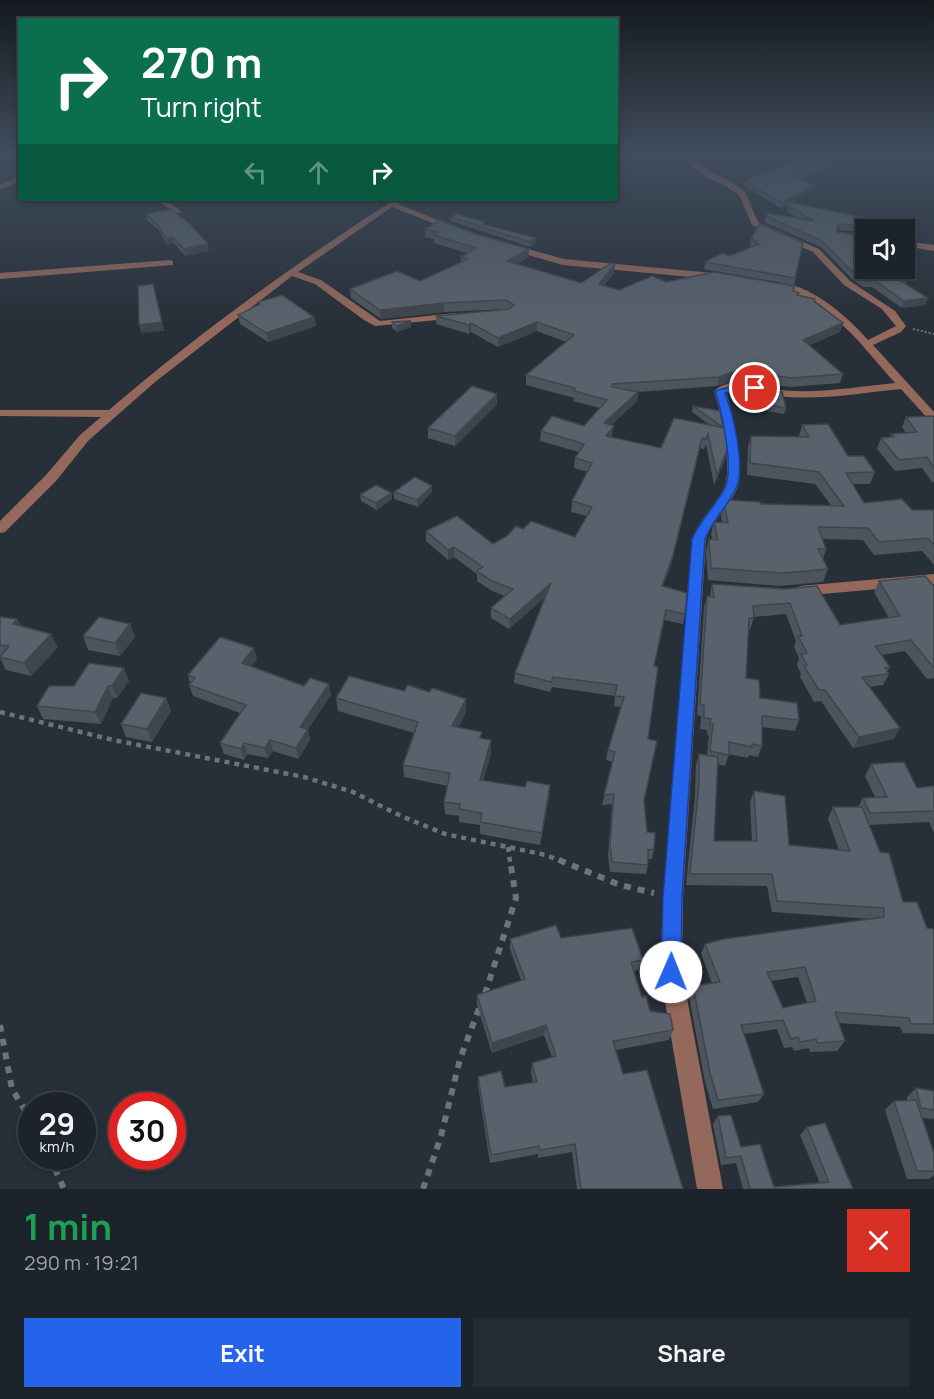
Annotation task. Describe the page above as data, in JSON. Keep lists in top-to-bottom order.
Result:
{
  "page": {
    "turn": ["270 m", "Turn right"],
    "speed": "29 km/h",
    "limit": "30",
    "heading": ["1 min", "290 m · 19:21"],
    "buttons": ["Exit", "Share"]
  }
}
